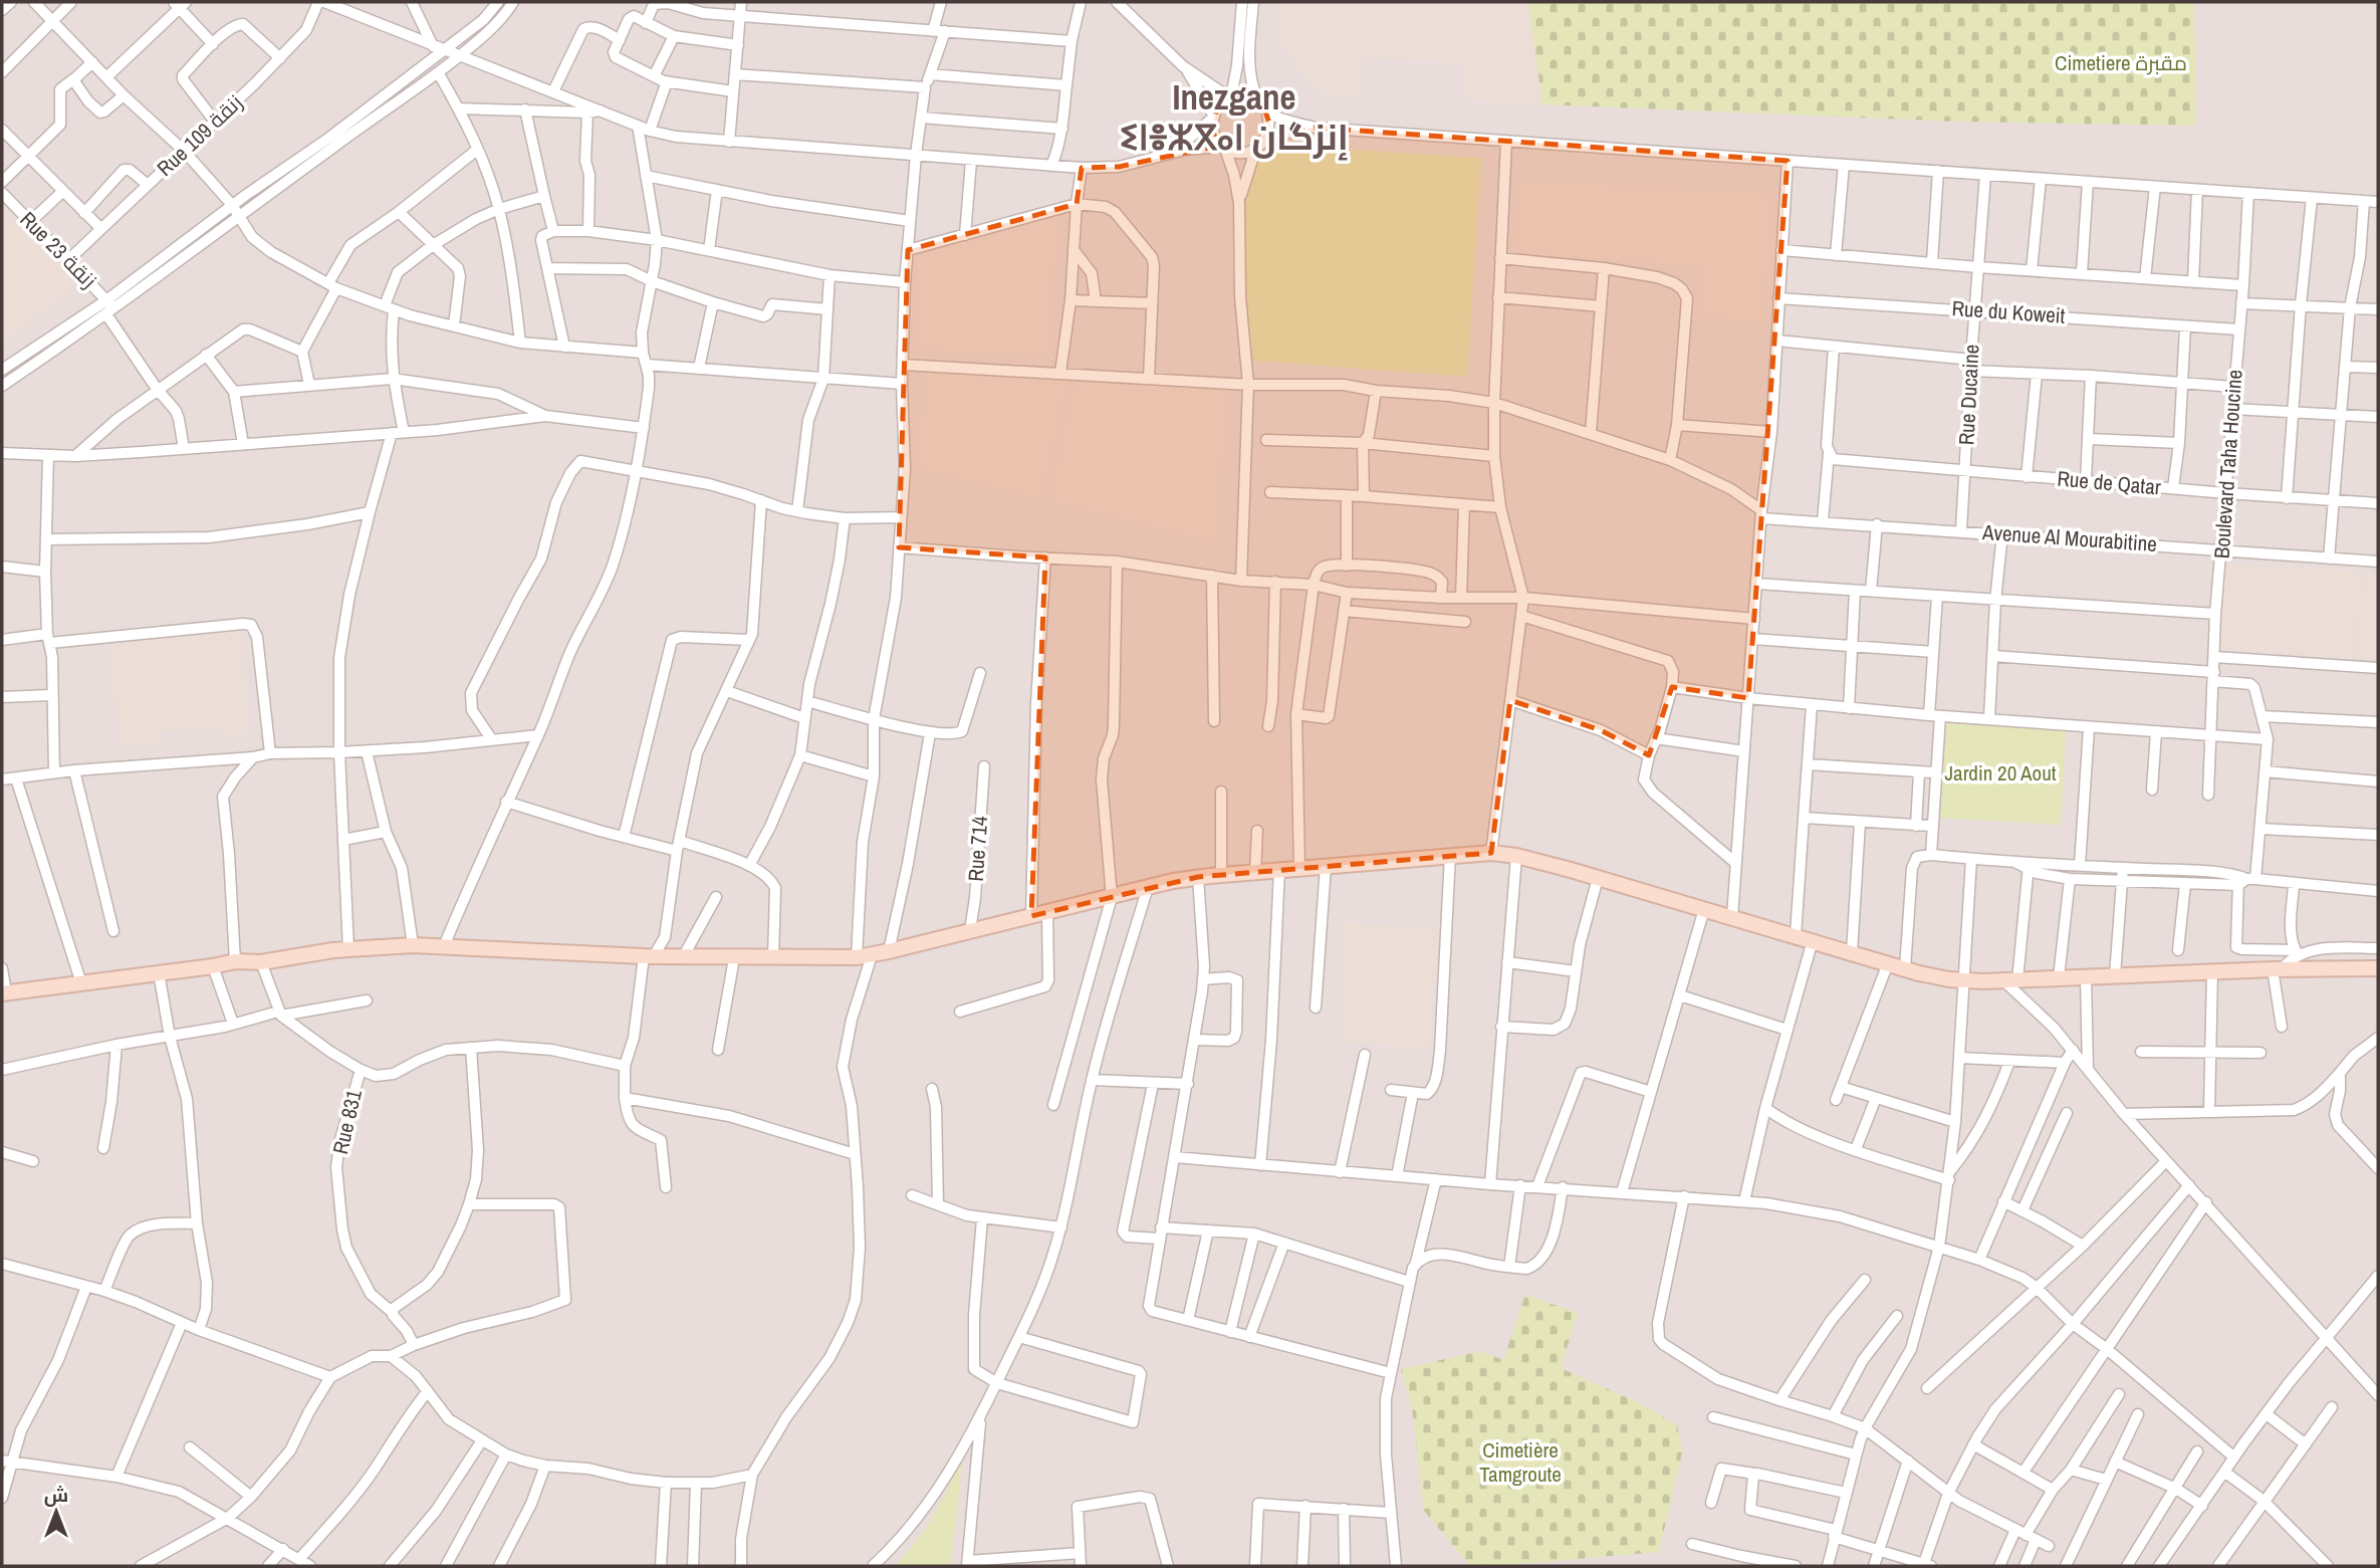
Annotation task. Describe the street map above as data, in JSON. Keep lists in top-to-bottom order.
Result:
{
  "streets": {
    "street": [
      "Rue 109 زنقة",
      "Rue 23 زنقة",
      "Rue du Koweit",
      "Rue Ducaine",
      "Boulevard Taha Houcine",
      "Rue de Qatar",
      "Avenue Al Mourabitine",
      "Rue 714",
      "Rue 831"
    ]
  },
  "crossings": [
    ["Rue 109 زنقة", "Rue 23 زنقة"],
    ["Rue du Koweit", "Rue Ducaine"],
    ["Rue du Koweit", "Boulevard Taha Houcine"],
    ["Rue Ducaine", "Rue de Qatar"],
    ["Rue Ducaine", "Avenue Al Mourabitine"],
    ["Boulevard Taha Houcine", "Rue de Qatar"],
    ["Boulevard Taha Houcine", "Avenue Al Mourabitine"]
  ],
  "districts": ["Inezgane ⵉⵏⴻⵣⴳⴰⵏ إنزگان"],
  "parks": ["Cimetiere مقبرة", "Jardin 20 Aout", "Cimetière Tamgroute"],
  "north": "top"
}
